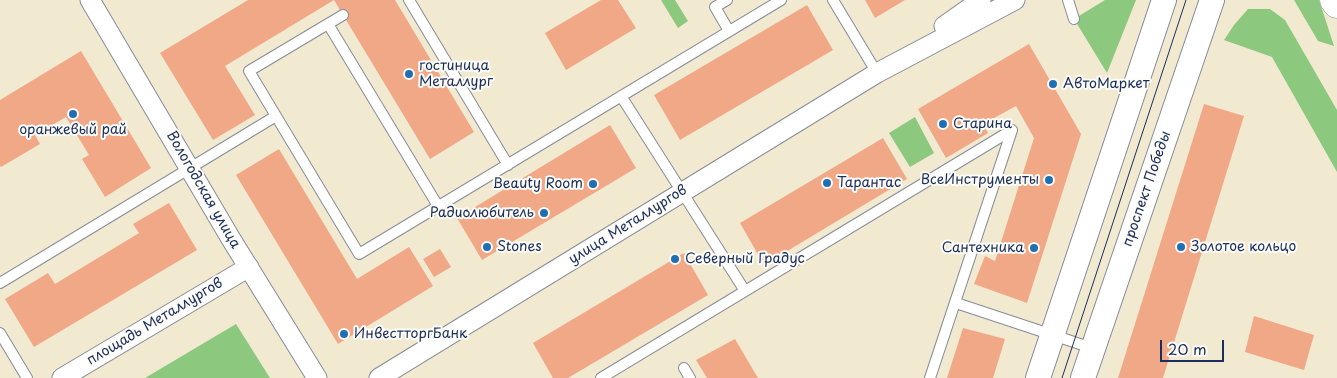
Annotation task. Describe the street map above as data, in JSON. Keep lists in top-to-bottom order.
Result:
{
  "streets": {
    "street": [
      "проспект Победы",
      "Вологодская улица",
      "улица Металлургов",
      "площадь Металлургов"
    ]
  },
  "crossings": [
    ["Вологодская улица", "площадь Металлургов"]
  ],
  "places": [
    "гостиница Металлург",
    "АвтоМаркет",
    "оранжевый рай",
    "Старина",
    "ВсеИнструменты",
    "Тарантас",
    "Beauty Room",
    "Радиолюбитель",
    "Stones",
    "Золотое кольцо",
    "Сантехника",
    "Северный Градус",
    "ИнвестторгБанк"
  ],
  "scale_bar": "20 m"
}
